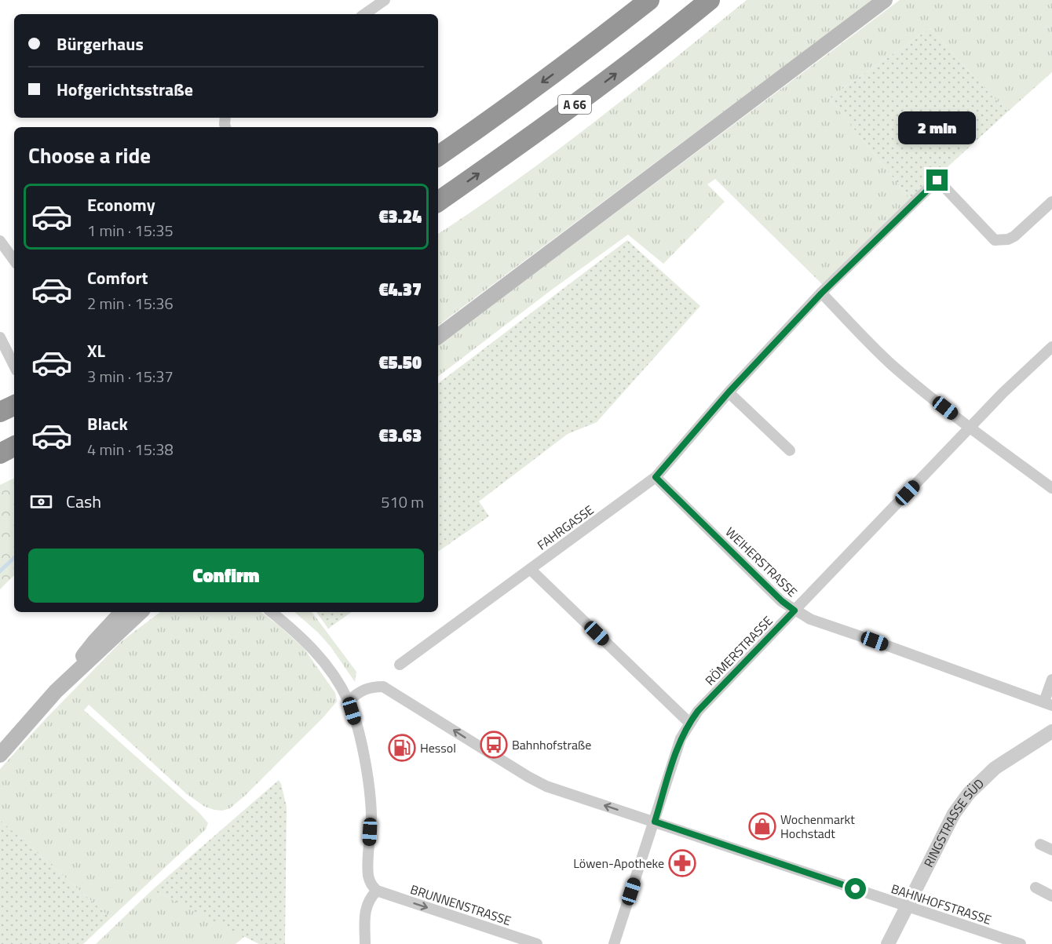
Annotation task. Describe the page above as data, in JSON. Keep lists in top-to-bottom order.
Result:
{
  "streets": {
    "highway": ["A 66"],
    "street": [
      "FAHRGASSE",
      "WEIHERSTRASSE",
      "RÖMERSTRASSE",
      "RINGSTRASSE SÜD",
      "BAHNHOFSTRASSE",
      "BRUNNENSTRASSE"
    ]
  },
  "crossings": [
    ["FAHRGASSE", "WEIHERSTRASSE"],
    ["WEIHERSTRASSE", "RÖMERSTRASSE"],
    ["RÖMERSTRASSE", "BAHNHOFSTRASSE"],
    ["RINGSTRASSE SÜD", "BAHNHOFSTRASSE"]
  ],
  "one_way": ["BAHNHOFSTRASSE", "BRUNNENSTRASSE"],
  "places": {
    "bus stop": ["Bahnhofstraße"],
    "fuel station": ["Hessol"],
    "shop": ["Wochenmarkt Hochstadt"],
    "pharmacy": ["Löwen-Apotheke"]
  },
  "page": {
    "banner": ["Bürgerhaus", "Hofgerichtsstraße"],
    "bubble": "2 min",
    "heading": "Choose a ride",
    "list": [
      {
        "name": "Economy",
        "note": "1 min · 15:35",
        "value": "€3.24"
      },
      {
        "name": "Comfort",
        "note": "2 min · 15:36",
        "value": "€4.37"
      },
      {
        "name": "XL",
        "note": "3 min · 15:37",
        "value": "€5.50"
      },
      {
        "name": "Black",
        "note": "4 min · 15:38",
        "value": "€3.63"
      }
    ],
    "pay": ["Cash", "510 m"],
    "buttons": "Confirm"
  }
}
